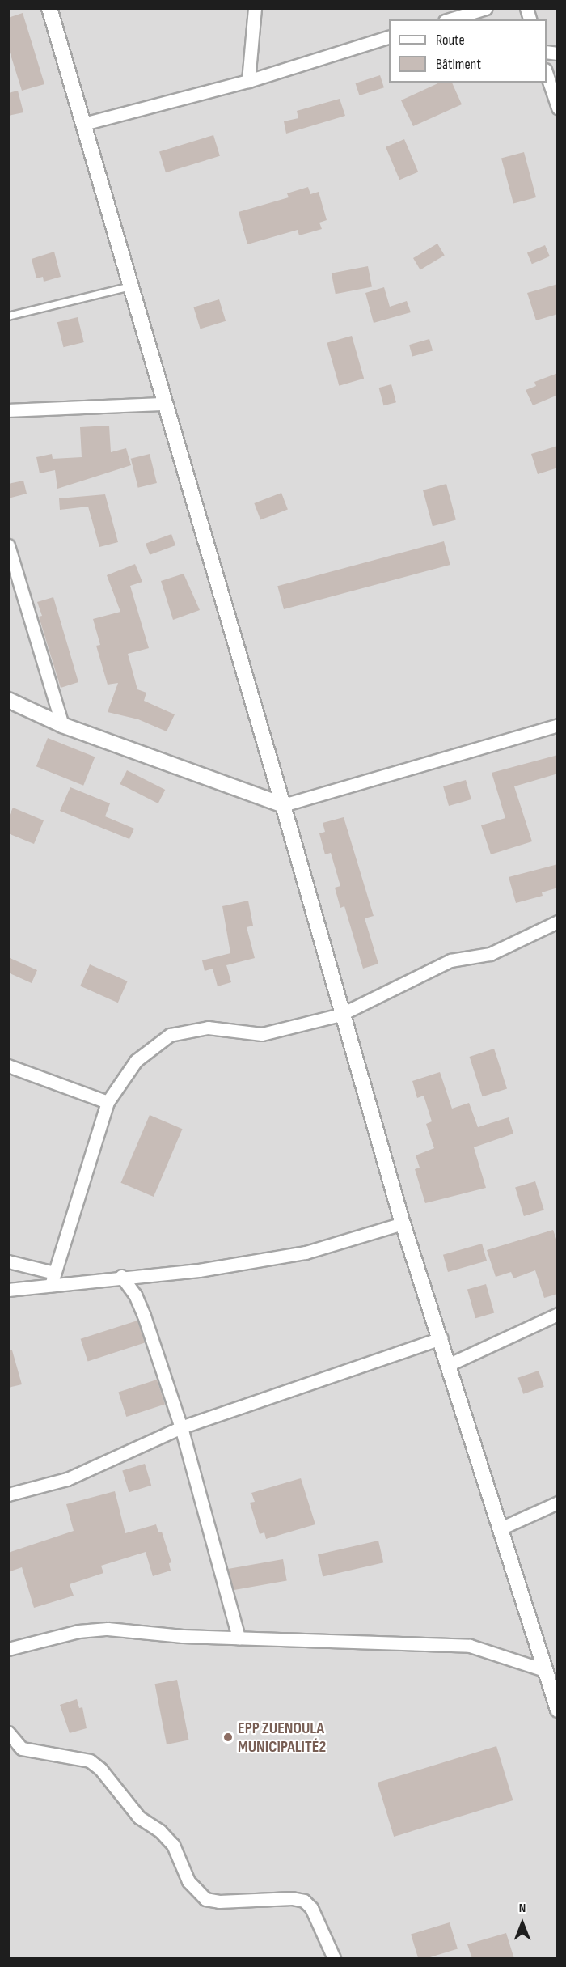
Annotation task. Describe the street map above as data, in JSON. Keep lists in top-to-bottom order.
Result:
{
  "places": ["EPP ZUENOULA MUNICIPALITÉ2"],
  "legend": ["Route", "Bâtiment"],
  "north": "top"
}
